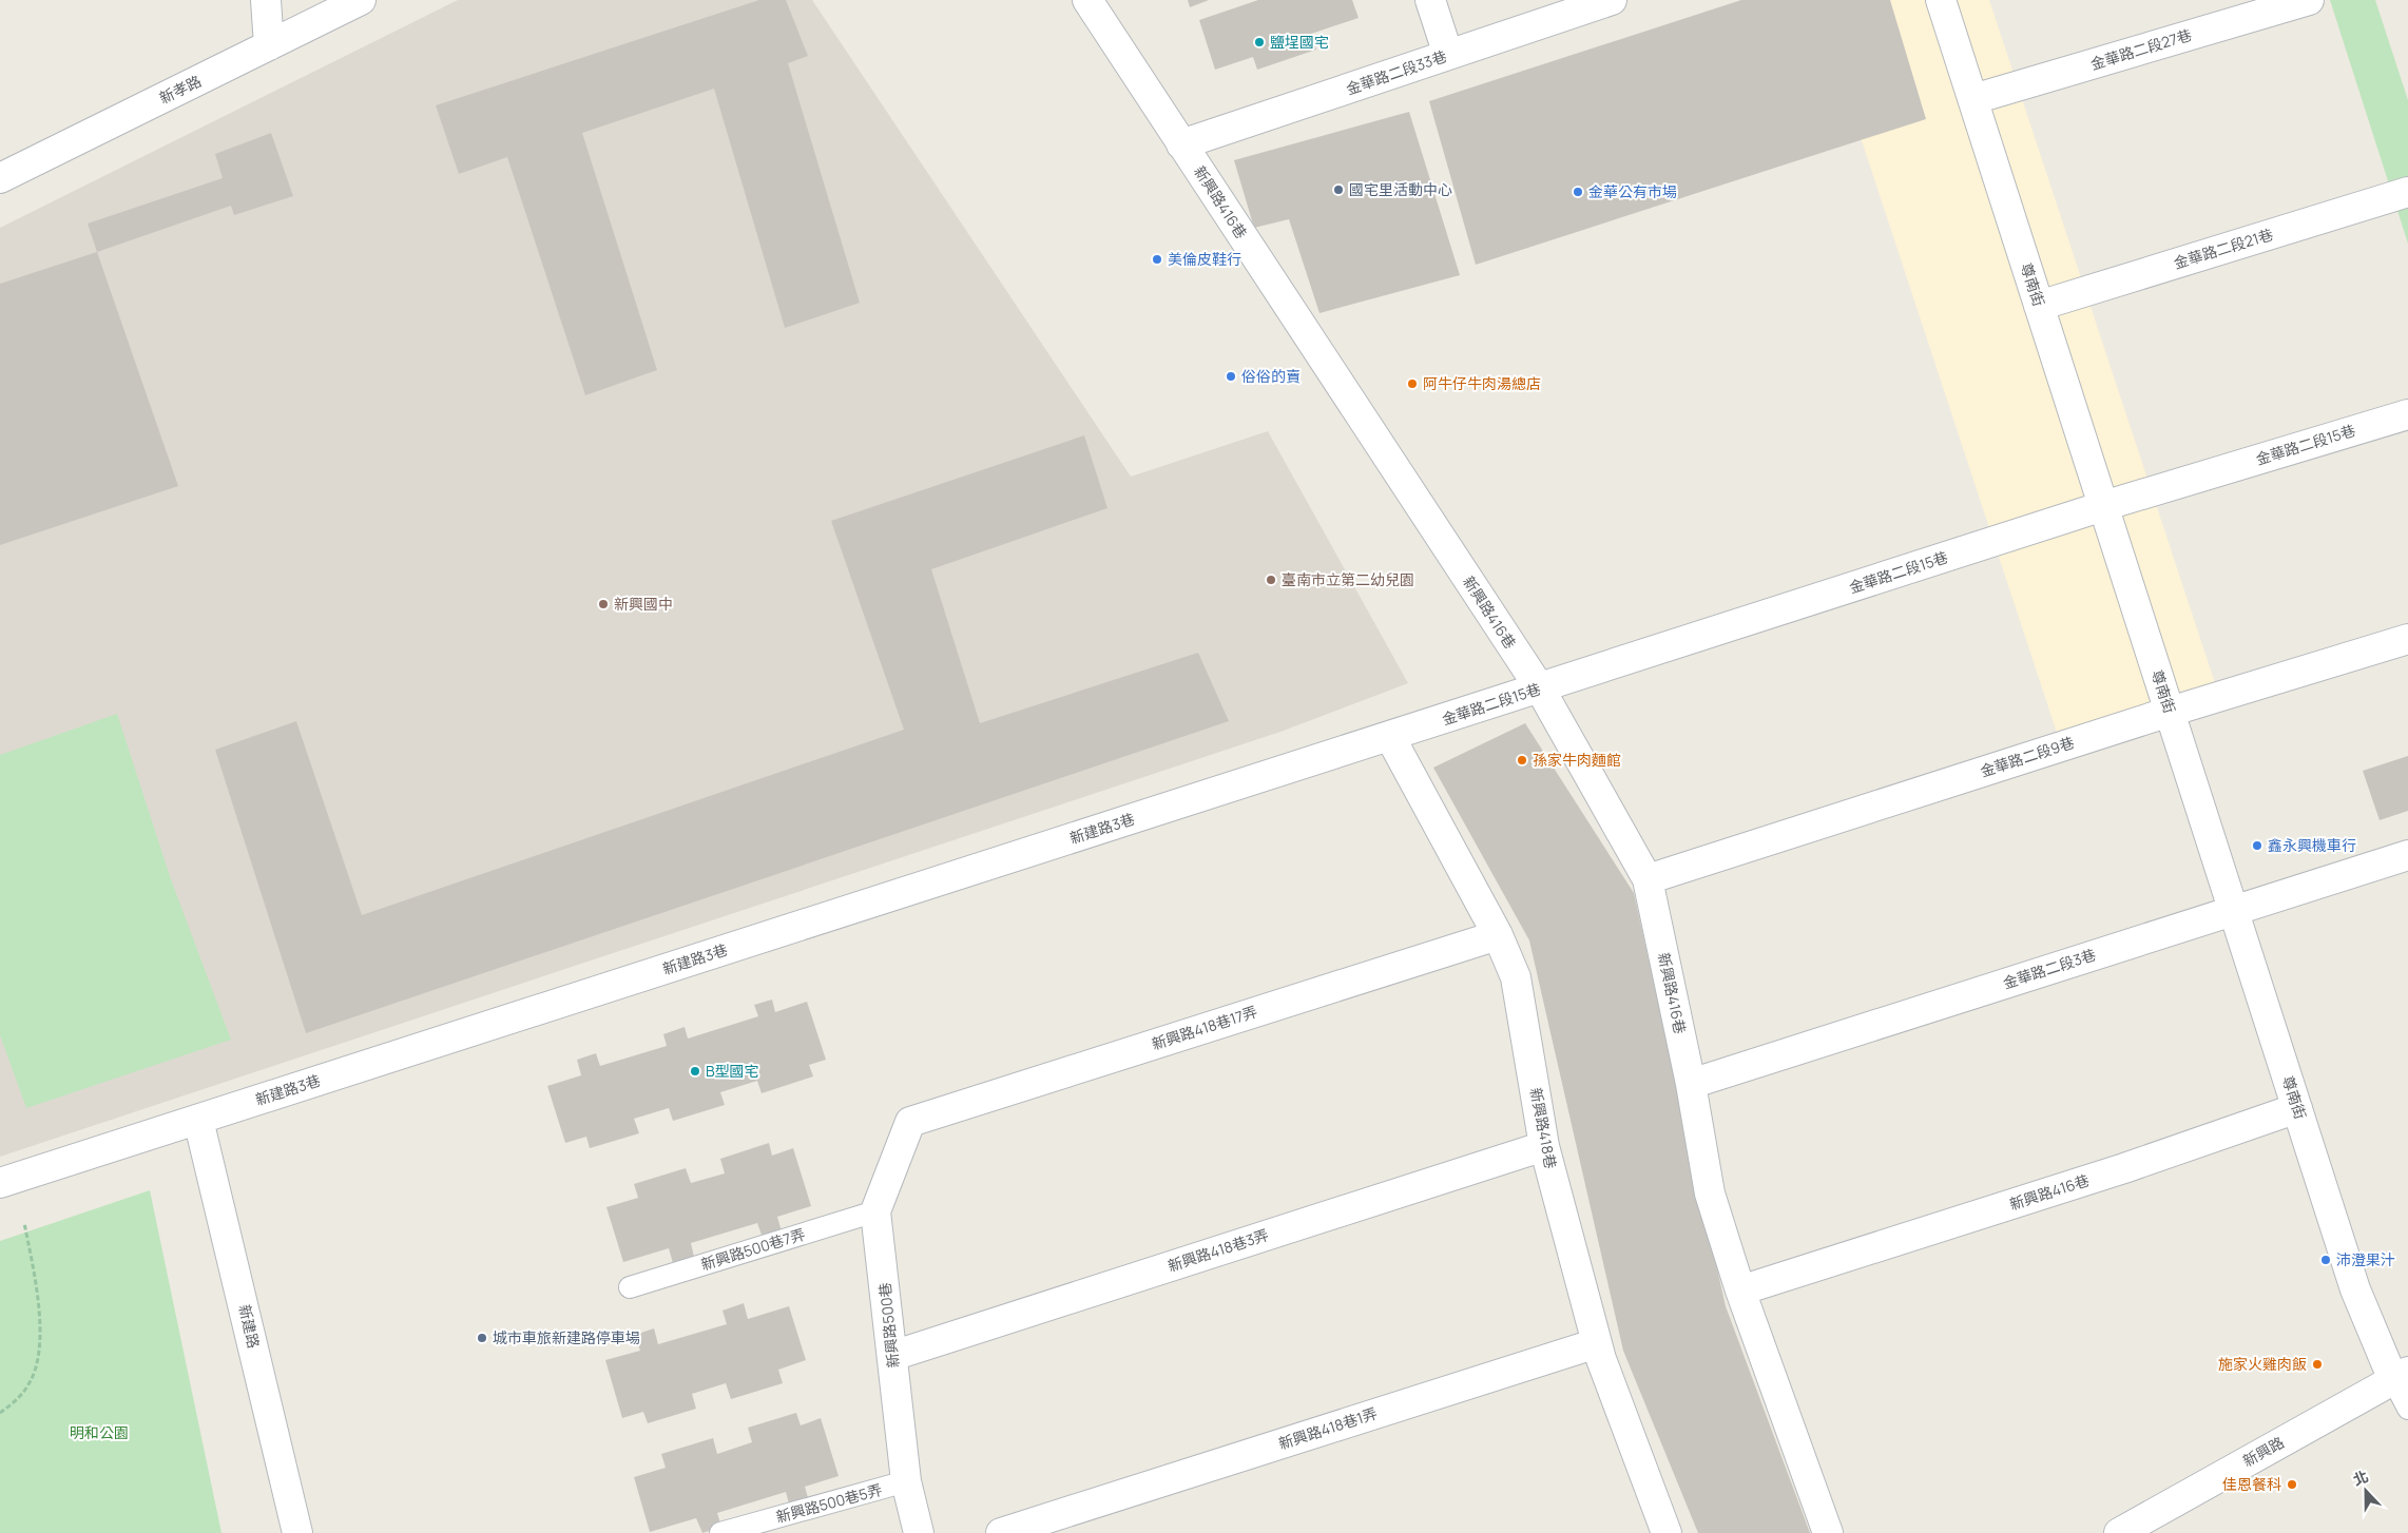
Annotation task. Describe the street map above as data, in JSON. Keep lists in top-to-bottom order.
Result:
{
  "streets": {
    "street": [
      "金華路二段27巷",
      "金華路二段33巷",
      "新孝路",
      "新興路416巷",
      "金華路二段21巷",
      "尊南街",
      "金華路二段15巷",
      "金華路二段9巷",
      "新建路3巷",
      "金華路二段3巷",
      "新興路418巷17弄",
      "新興路418巷",
      "新興路418巷3弄",
      "新興路500巷",
      "新建路",
      "新興路418巷1弄",
      "新興路"
    ],
    "lane": ["新興路500巷7弄", "新興路500巷5弄"]
  },
  "crossings": [
    ["金華路二段27巷", "尊南街"],
    ["金華路二段33巷", "新興路416巷"],
    ["新興路416巷", "尊南街"],
    ["新興路416巷", "金華路二段15巷"],
    ["新興路416巷", "金華路二段9巷"],
    ["新興路416巷", "金華路二段3巷"],
    ["金華路二段21巷", "尊南街"],
    ["尊南街", "金華路二段15巷"],
    ["尊南街", "金華路二段9巷"],
    ["尊南街", "金華路二段3巷"],
    ["尊南街", "新興路"],
    ["金華路二段15巷", "新建路3巷"],
    ["金華路二段15巷", "新興路418巷"],
    ["新建路3巷", "新興路418巷"],
    ["新建路3巷", "新建路"],
    ["新興路418巷17弄", "新興路418巷"],
    ["新興路418巷17弄", "新興路500巷"],
    ["新興路418巷", "新興路418巷3弄"],
    ["新興路418巷", "新興路418巷1弄"],
    ["新興路500巷7弄", "新興路500巷"],
    ["新興路418巷3弄", "新興路500巷"],
    ["新興路500巷", "新興路500巷5弄"]
  ],
  "parks": ["明和公園"],
  "places": [
    "鹽埕國宅",
    "國宅里活動中心",
    "金華公有市場",
    "美倫皮鞋行",
    "俗俗的賣",
    "阿牛仔牛肉湯總店",
    "臺南市立第二幼兒園",
    "新興國中",
    "孫家牛肉麵館",
    "鑫永興機車行",
    "B型國宅",
    "沛澄果汁",
    "城市車旅新建路停車場",
    "施家火雞肉飯",
    "佳恩餐科"
  ],
  "north": "top"
}
